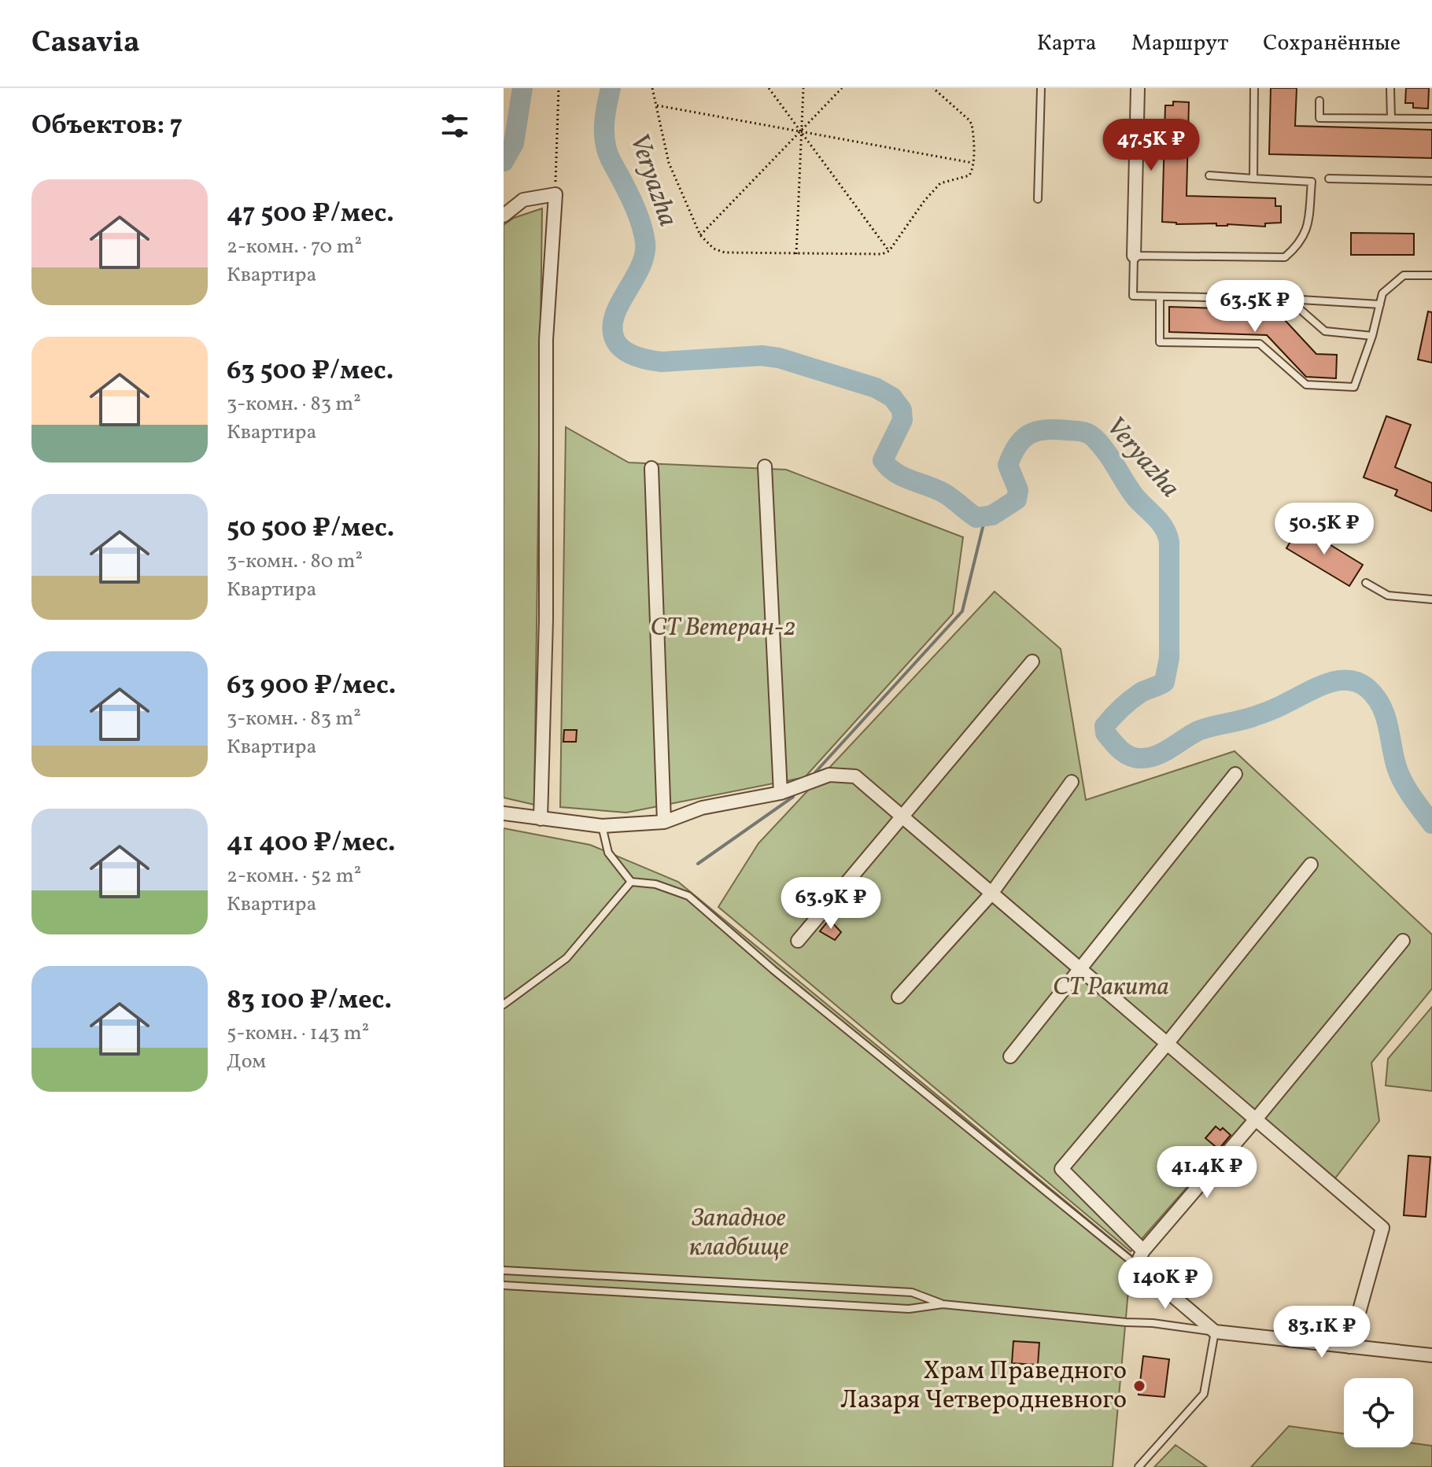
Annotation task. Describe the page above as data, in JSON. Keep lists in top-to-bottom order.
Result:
{
  "water": ["Veryazha"],
  "parks": ["СТ Ветеран-2", "СТ Ракита", "Западное кладбище"],
  "places": ["Храм Праведного Лазаря Четверодневного"],
  "page": {
    "header": "Casavia",
    "nav": ["Карта", "Маршрут", "Сохранённые"],
    "heading": "Объектов: 7",
    "price": [
      "47.5K ₽",
      "63.5K ₽",
      "50.5K ₽",
      "63.9K ₽",
      "41.4K ₽",
      "140K ₽",
      "83.1K ₽"
    ],
    "list": [
      {
        "name": "47 500 ₽/мес.",
        "note": "2-комн. · 70 m² · Квартира"
      },
      {
        "name": "63 500 ₽/мес.",
        "note": "3-комн. · 83 m² · Квартира"
      },
      {
        "name": "50 500 ₽/мес.",
        "note": "3-комн. · 80 m² · Квартира"
      },
      {
        "name": "63 900 ₽/мес.",
        "note": "3-комн. · 83 m² · Квартира"
      },
      {
        "name": "41 400 ₽/мес.",
        "note": "2-комн. · 52 m² · Квартира"
      },
      {
        "name": "83 100 ₽/мес.",
        "note": "5-комн. · 143 m² · Дом"
      }
    ]
  }
}
